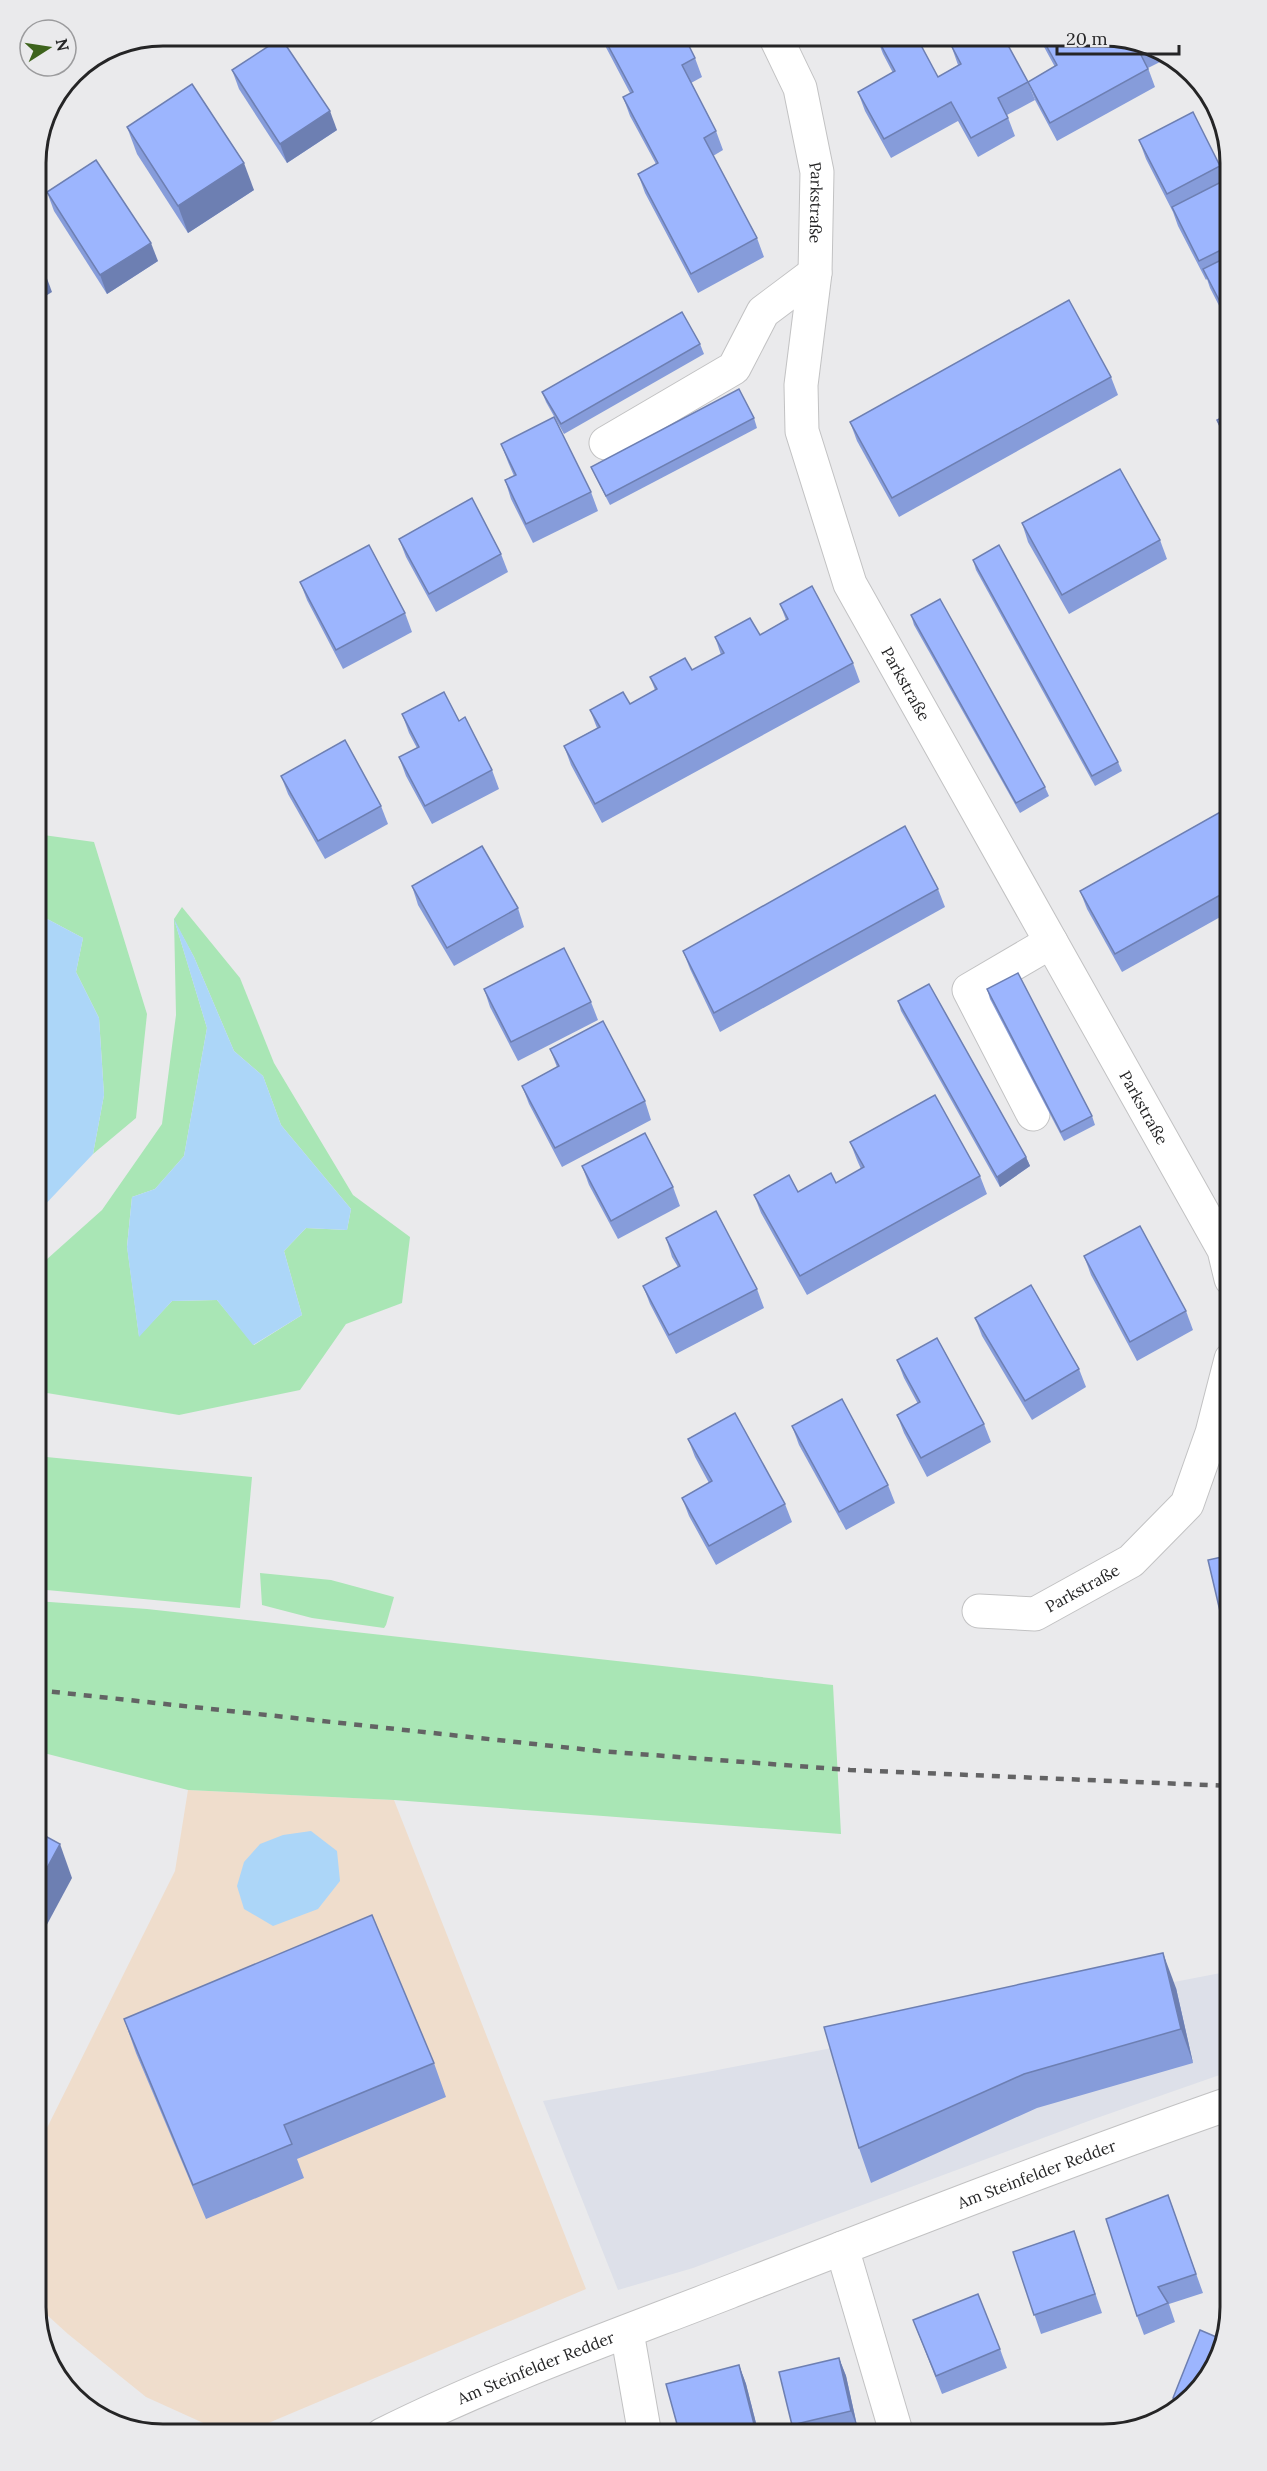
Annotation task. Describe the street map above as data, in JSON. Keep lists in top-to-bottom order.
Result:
{
  "streets": {
    "street": ["Parkstraße", "Am Steinfelder Redder"]
  },
  "scale_bar": "20 m",
  "north": "right"
}
